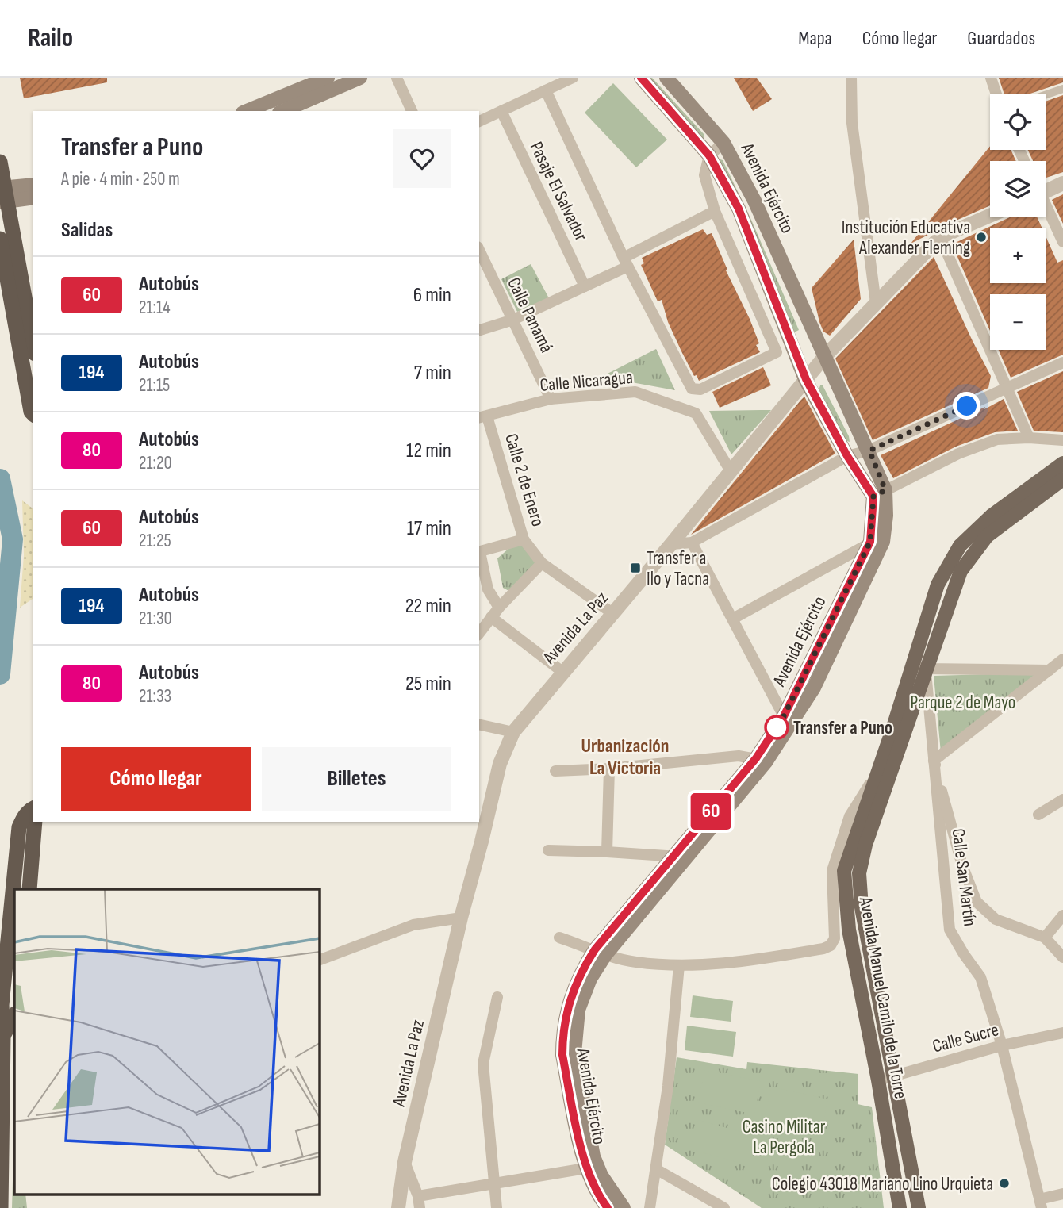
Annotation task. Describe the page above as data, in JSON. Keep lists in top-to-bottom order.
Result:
{
  "streets": {
    "main road": ["Avenida Ejército", "Avenida Manuel Camilo de la Torre"],
    "street": [
      "Pasaje El Salvador",
      "Calle Panamá",
      "Calle Nicaragua",
      "Calle 2 de Enero",
      "Avenida La Paz",
      "Calle San Martín",
      "Calle Sucre"
    ]
  },
  "crossings": [
    ["Avenida Ejército", "Avenida La Paz"],
    ["Calle Panamá", "Calle Nicaragua"],
    ["Calle Nicaragua", "Calle 2 de Enero"],
    ["Calle Nicaragua", "Avenida La Paz"],
    ["Calle 2 de Enero", "Avenida La Paz"],
    ["Calle San Martín", "Avenida Manuel Camilo de la Torre"],
    ["Calle San Martín", "Calle Sucre"],
    ["Avenida Manuel Camilo de la Torre", "Calle Sucre"]
  ],
  "districts": ["Urbanización La Victoria"],
  "parks": ["Parque 2 de Mayo", "Casino Militar La Pergola"],
  "places": {
    "other": ["Institución Educativa Alexander Fleming", "Transfer a Puno", "Colegio 43018 Mariano Lino Urquieta"],
    "transit": ["Transfer a Ilo y Tacna"]
  },
  "lines": ["bus line 60"],
  "page": {
    "header": "Railo",
    "nav": ["Mapa", "Cómo llegar", "Guardados"],
    "on_map": "60",
    "map_buttons": ["+", "−"],
    "heading": [
      ["Transfer a Puno", "A pie · 4 min · 250 m"],
      "Salidas"
    ],
    "list": [
      {
        "mark": "60",
        "name": "Autobús",
        "note": "21:14",
        "value": "6 min"
      },
      {
        "mark": "194",
        "name": "Autobús",
        "note": "21:15",
        "value": "7 min"
      },
      {
        "mark": "80",
        "name": "Autobús",
        "note": "21:20",
        "value": "12 min"
      },
      {
        "mark": "60",
        "name": "Autobús",
        "note": "21:25",
        "value": "17 min"
      },
      {
        "mark": "194",
        "name": "Autobús",
        "note": "21:30",
        "value": "22 min"
      },
      {
        "mark": "80",
        "name": "Autobús",
        "note": "21:33",
        "value": "25 min"
      }
    ],
    "buttons": ["Cómo llegar", "Billetes"]
  }
}
